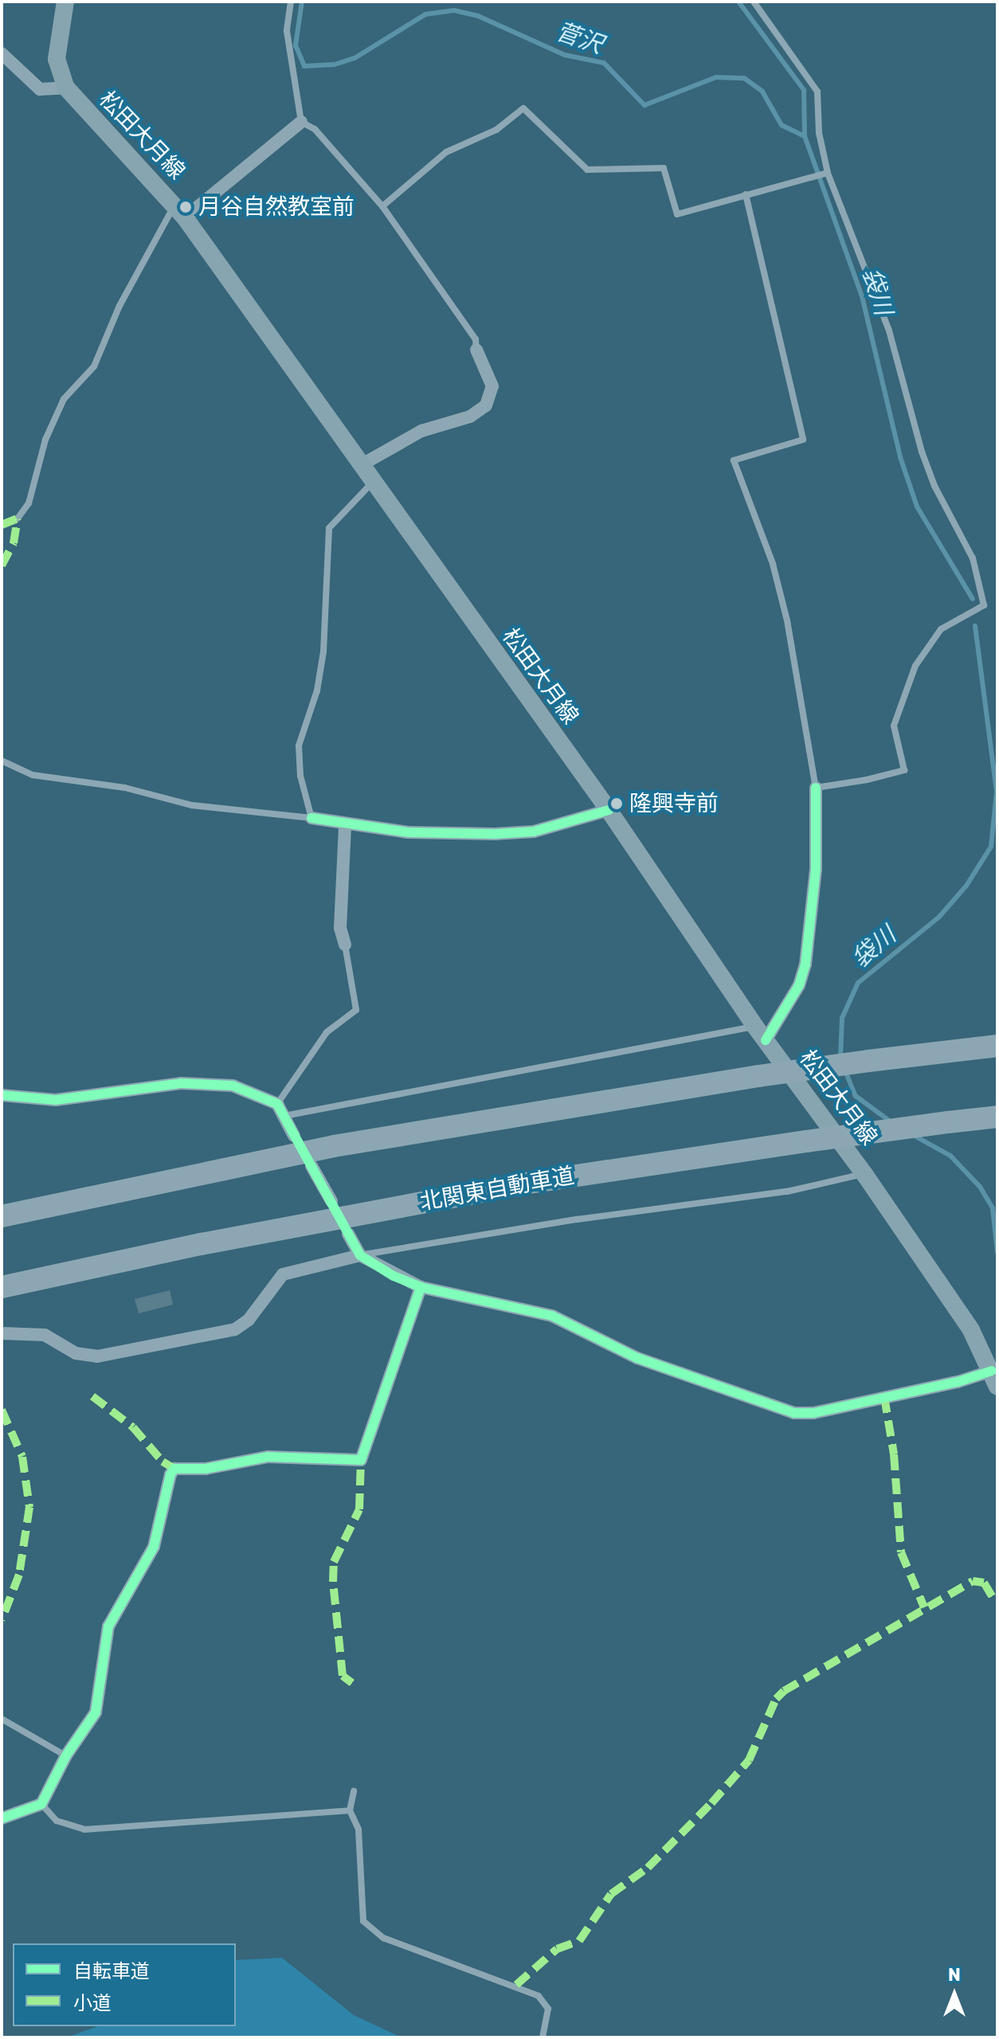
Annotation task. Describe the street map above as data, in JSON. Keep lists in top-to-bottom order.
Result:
{
  "streets": {
    "highway": ["北関東自動車道"],
    "main road": ["松田大月線"]
  },
  "water": ["菅沢", "袋川"],
  "places": ["月谷自然教室前", "隆興寺前"],
  "legend": ["自転車道", "小道"],
  "north": "top"
}
